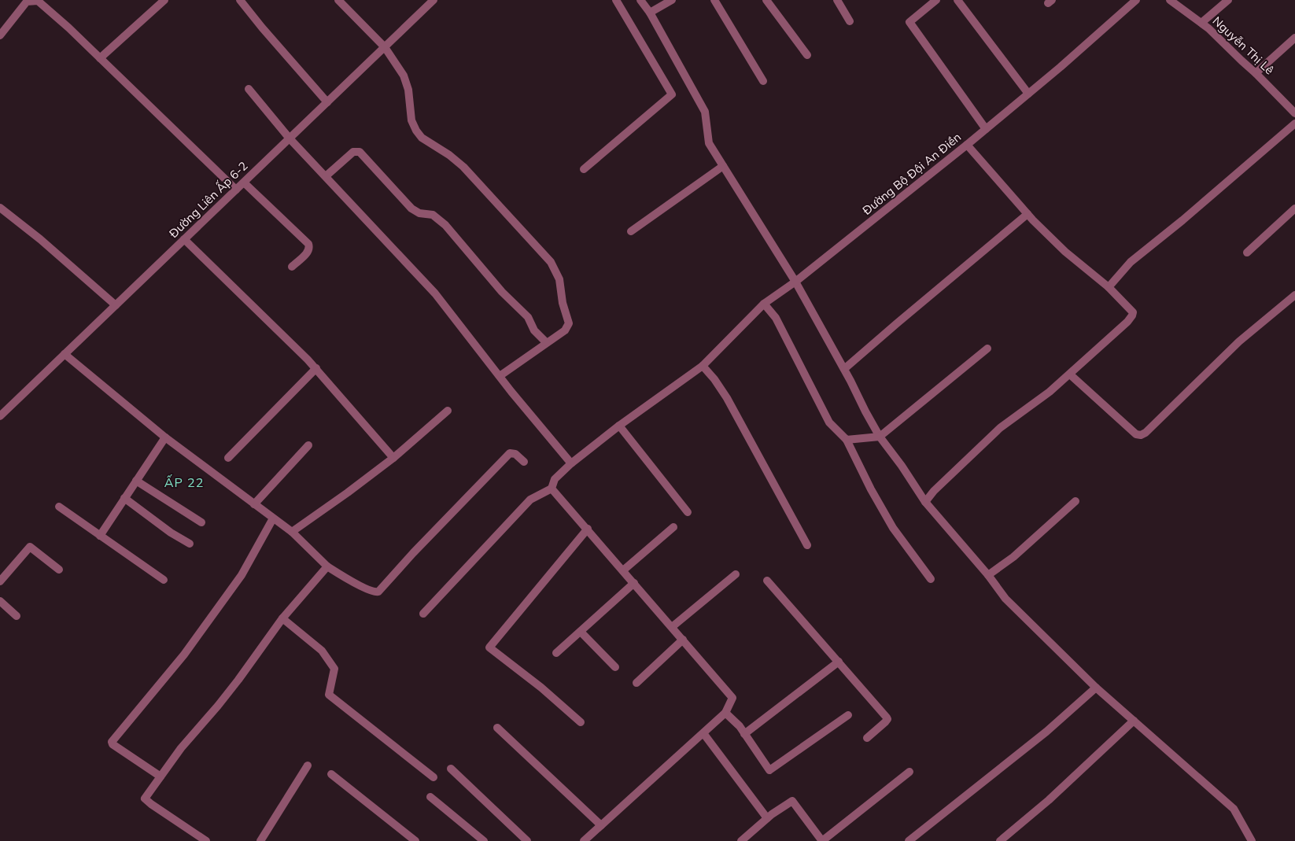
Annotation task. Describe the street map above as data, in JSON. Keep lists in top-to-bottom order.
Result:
{
  "streets": {
    "street": ["Nguyễn Thị Lê", "Đường Bộ Đội An Điền", "Đường Liên Ấp 6-2"]
  },
  "districts": ["ẤP 22"]
}
